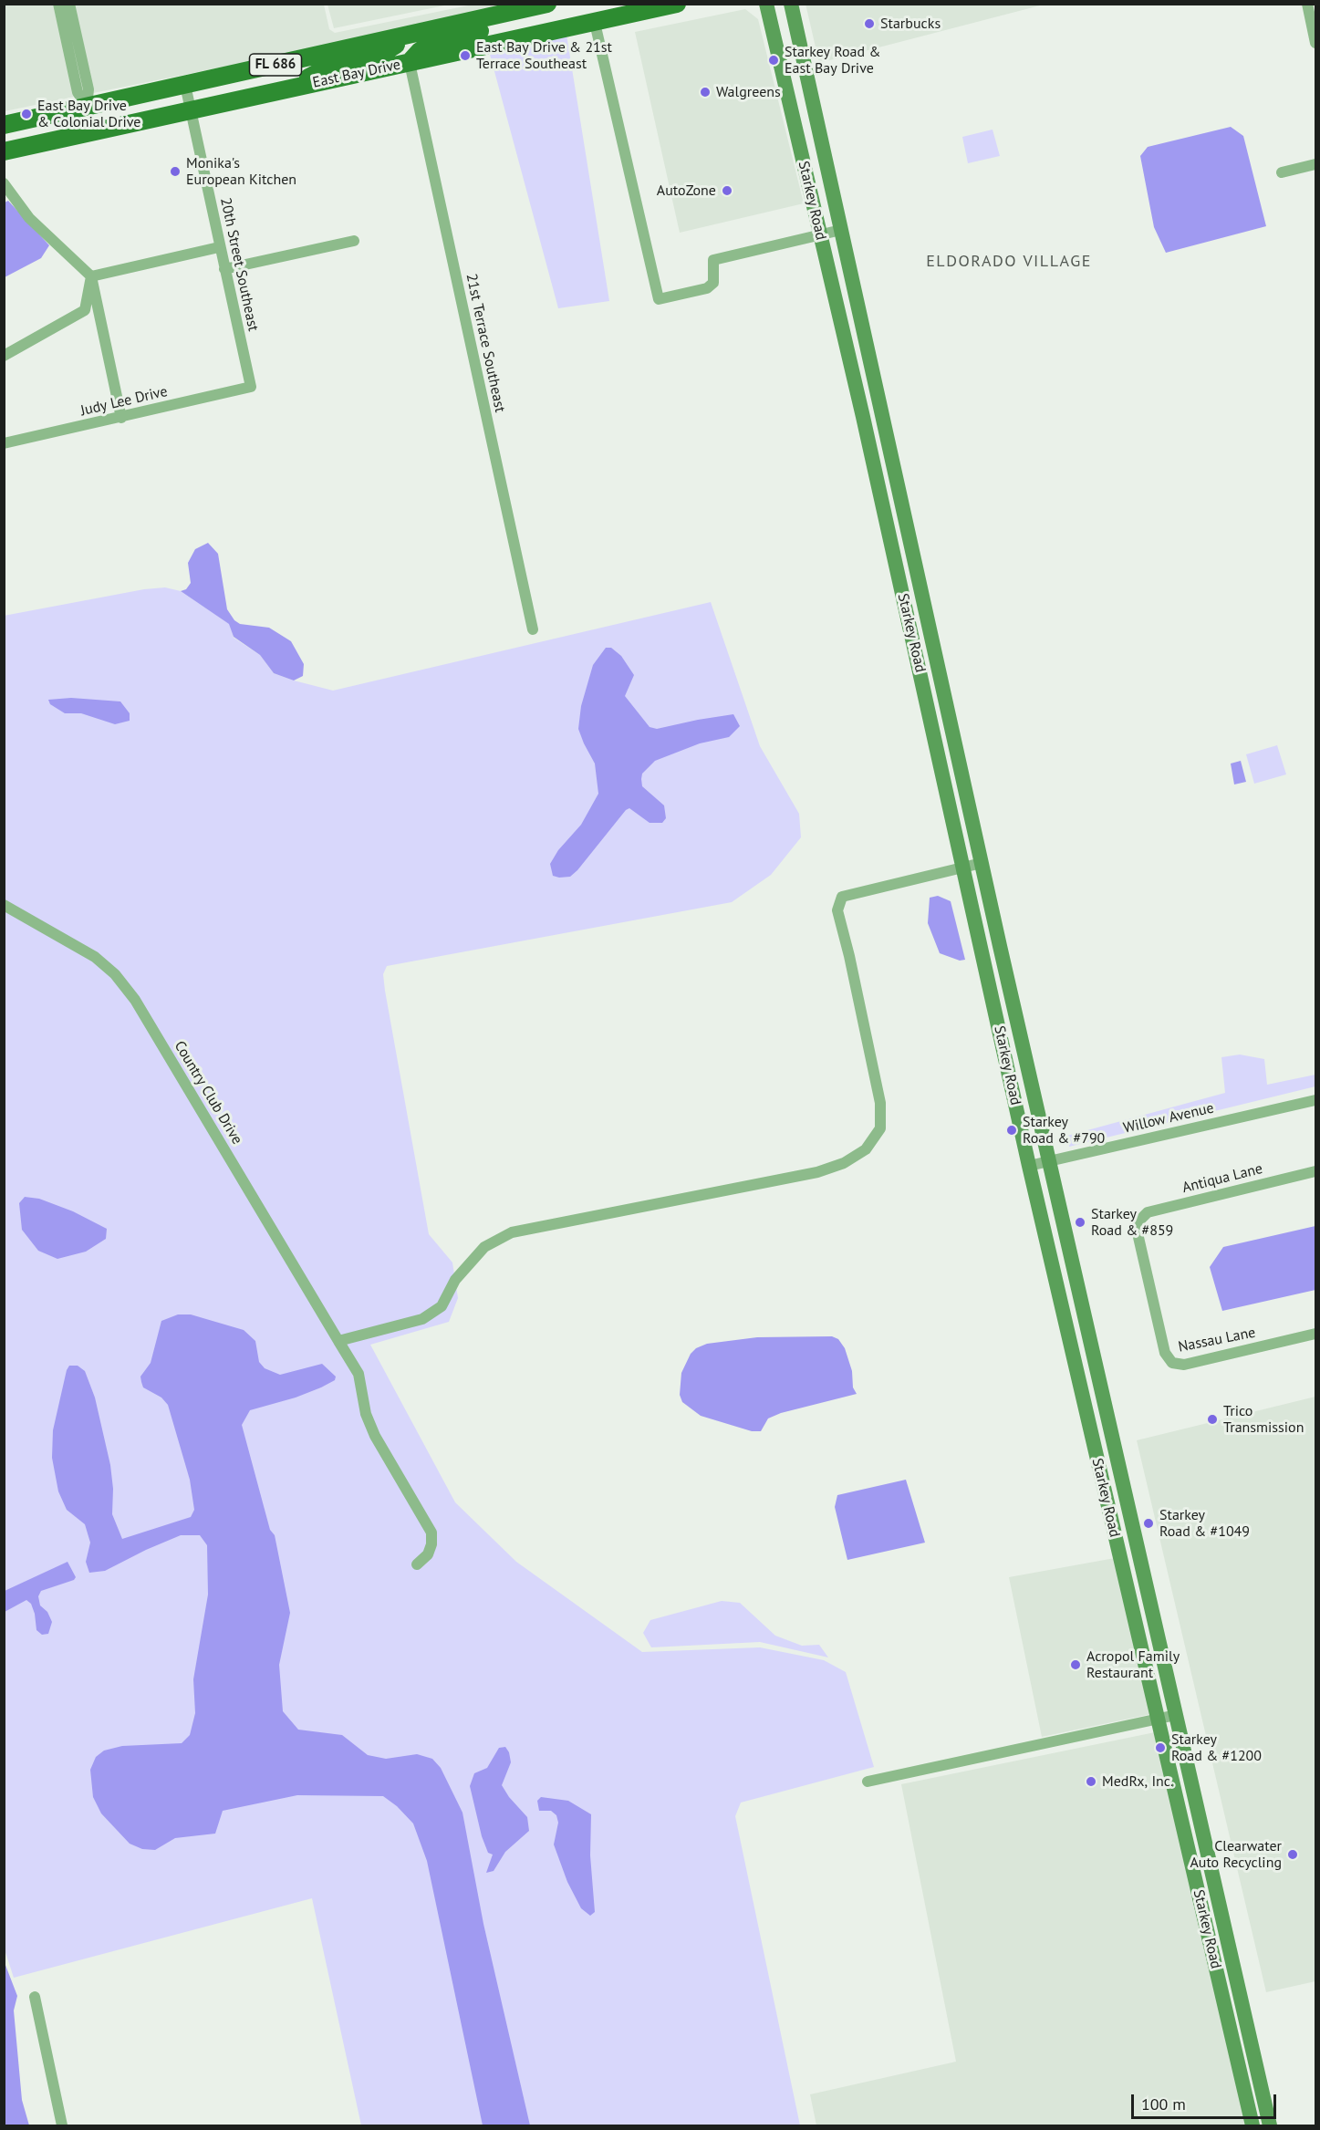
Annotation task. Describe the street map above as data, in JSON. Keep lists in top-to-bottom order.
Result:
{
  "streets": {
    "main road": ["FL 686", "East Bay Drive", "Starkey Road"],
    "street": [
      "20th Street Southeast",
      "21st Terrace Southeast",
      "Judy Lee Drive",
      "Country Club Drive",
      "Willow Avenue",
      "Antiqua Lane",
      "Nassau Lane"
    ]
  },
  "crossings": [
    ["East Bay Drive", "20th Street Southeast"],
    ["East Bay Drive", "21st Terrace Southeast"],
    ["Starkey Road", "Willow Avenue"],
    ["20th Street Southeast", "Judy Lee Drive"],
    ["Antiqua Lane", "Nassau Lane"]
  ],
  "districts": ["ELDORADO VILLAGE"],
  "places": [
    "Starbucks",
    "East Bay Drive & 21st Terrace Southeast",
    "Starkey Road & East Bay Drive",
    "Walgreens",
    "East Bay Drive & Colonial Drive",
    "Monika's European Kitchen",
    "AutoZone",
    "Starkey Road & #790",
    "Starkey Road & #859",
    "Trico Transmission",
    "Starkey Road & #1049",
    "Acropol Family Restaurant",
    "Starkey Road & #1200",
    "MedRx, Inc.",
    "Clearwater Auto Recycling"
  ],
  "scale_bar": "100 m"
}
